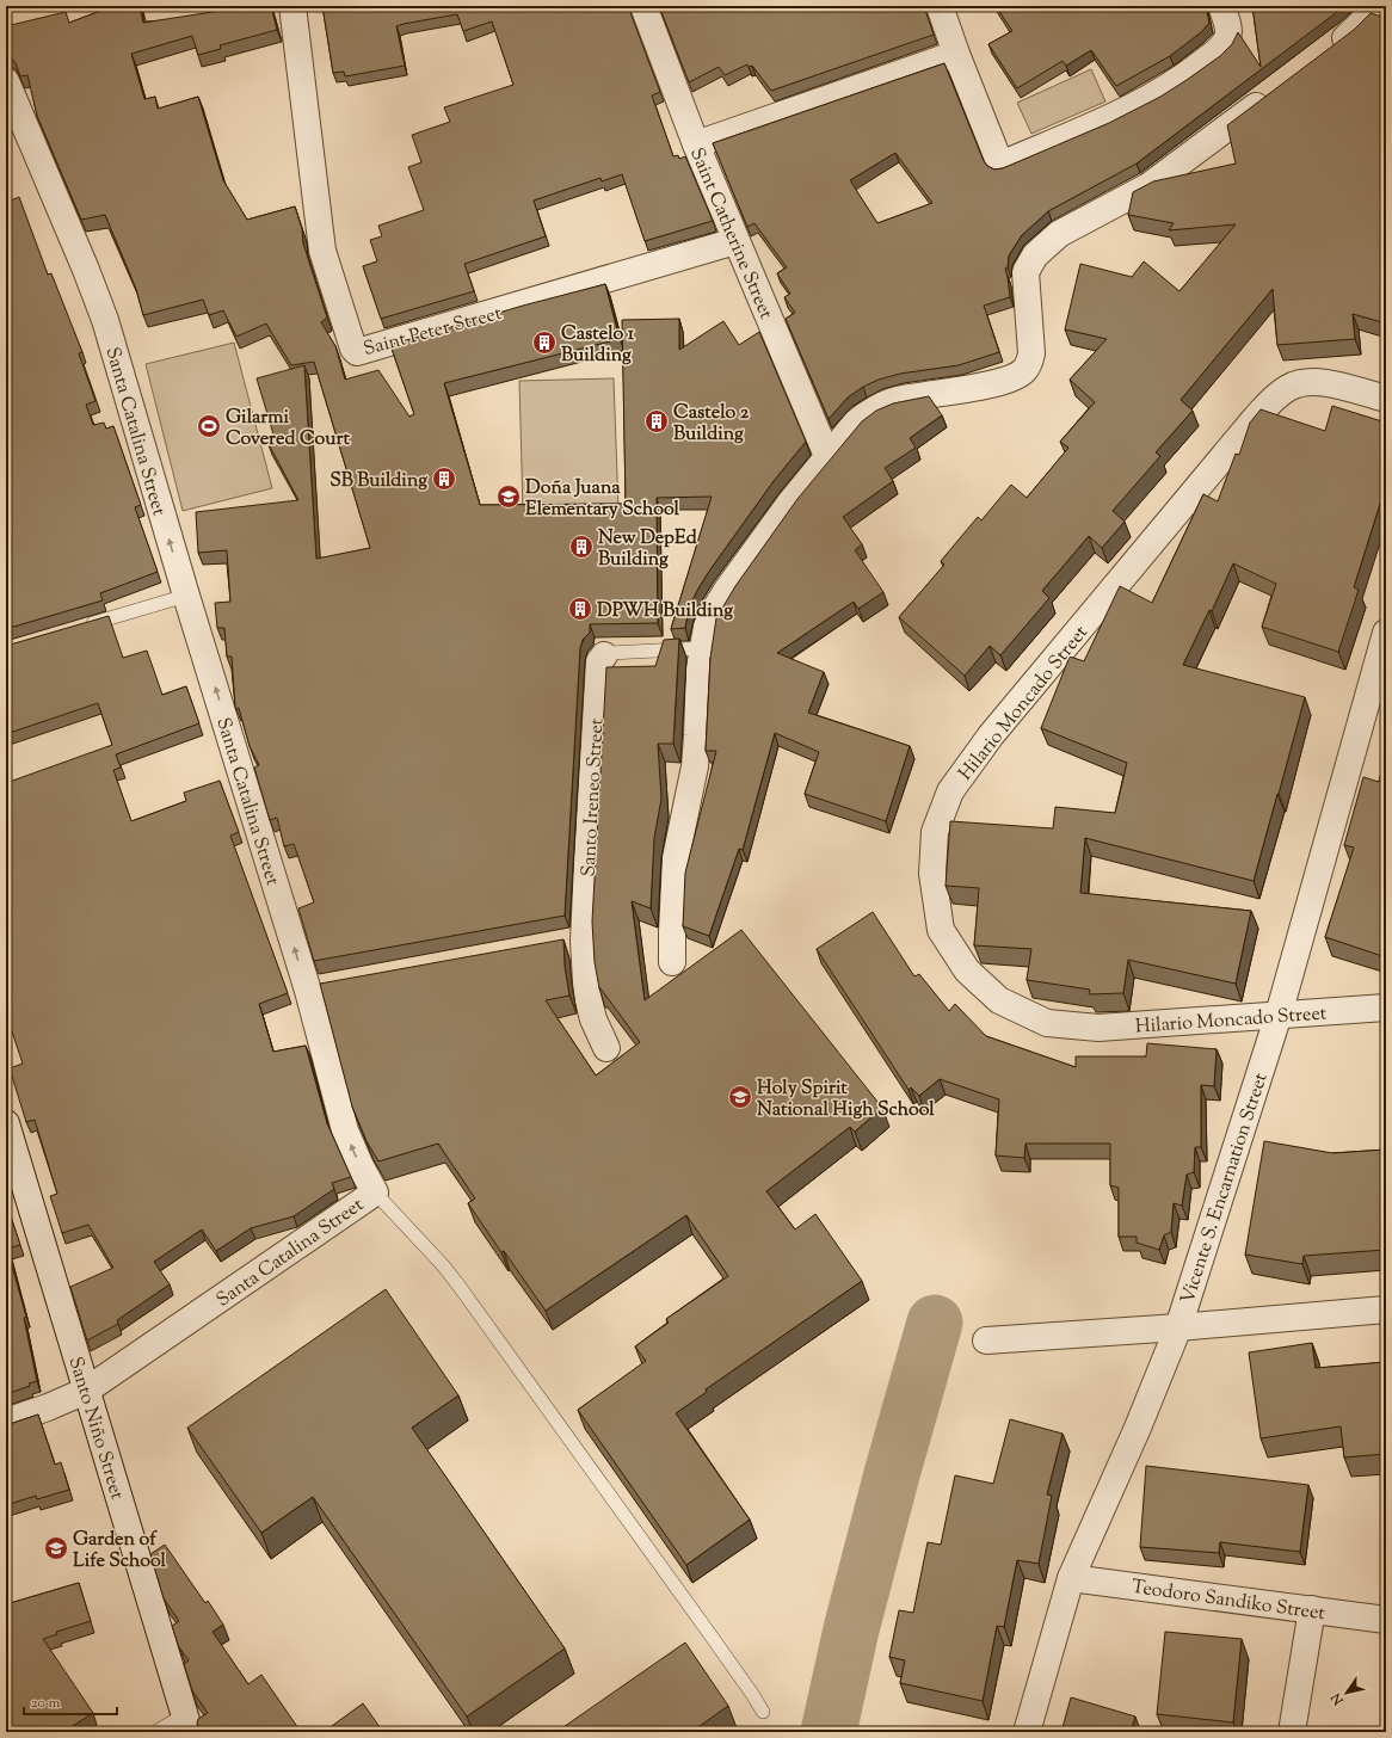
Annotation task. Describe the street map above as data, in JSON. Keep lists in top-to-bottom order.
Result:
{
  "streets": {
    "street": [
      "Saint Catherine Street",
      "Saint Peter Street",
      "Santa Catalina Street",
      "Hilario Moncado Street",
      "Santo Ireneo Street",
      "Vicente S. Encarnation Street",
      "Santo Niño Street",
      "Teodoro Sandiko Street"
    ]
  },
  "crossings": [
    ["Saint Catherine Street", "Saint Peter Street"],
    ["Santa Catalina Street", "Santo Niño Street"],
    ["Hilario Moncado Street", "Vicente S. Encarnation Street"],
    ["Vicente S. Encarnation Street", "Teodoro Sandiko Street"]
  ],
  "one_way": ["Santa Catalina Street"],
  "places": {
    "building": [
      "Castelo 1 Building",
      "Castelo 2 Building",
      "SB Building",
      "New DepEd Building",
      "DPWH Building"
    ],
    "sports": ["Gilarmi Covered Court"],
    "school or university": ["Doña Juana Elementary School", "Holy Spirit National High School", "Garden of Life School"]
  },
  "scale_bar": "20 m",
  "north": "bottom left"
}
